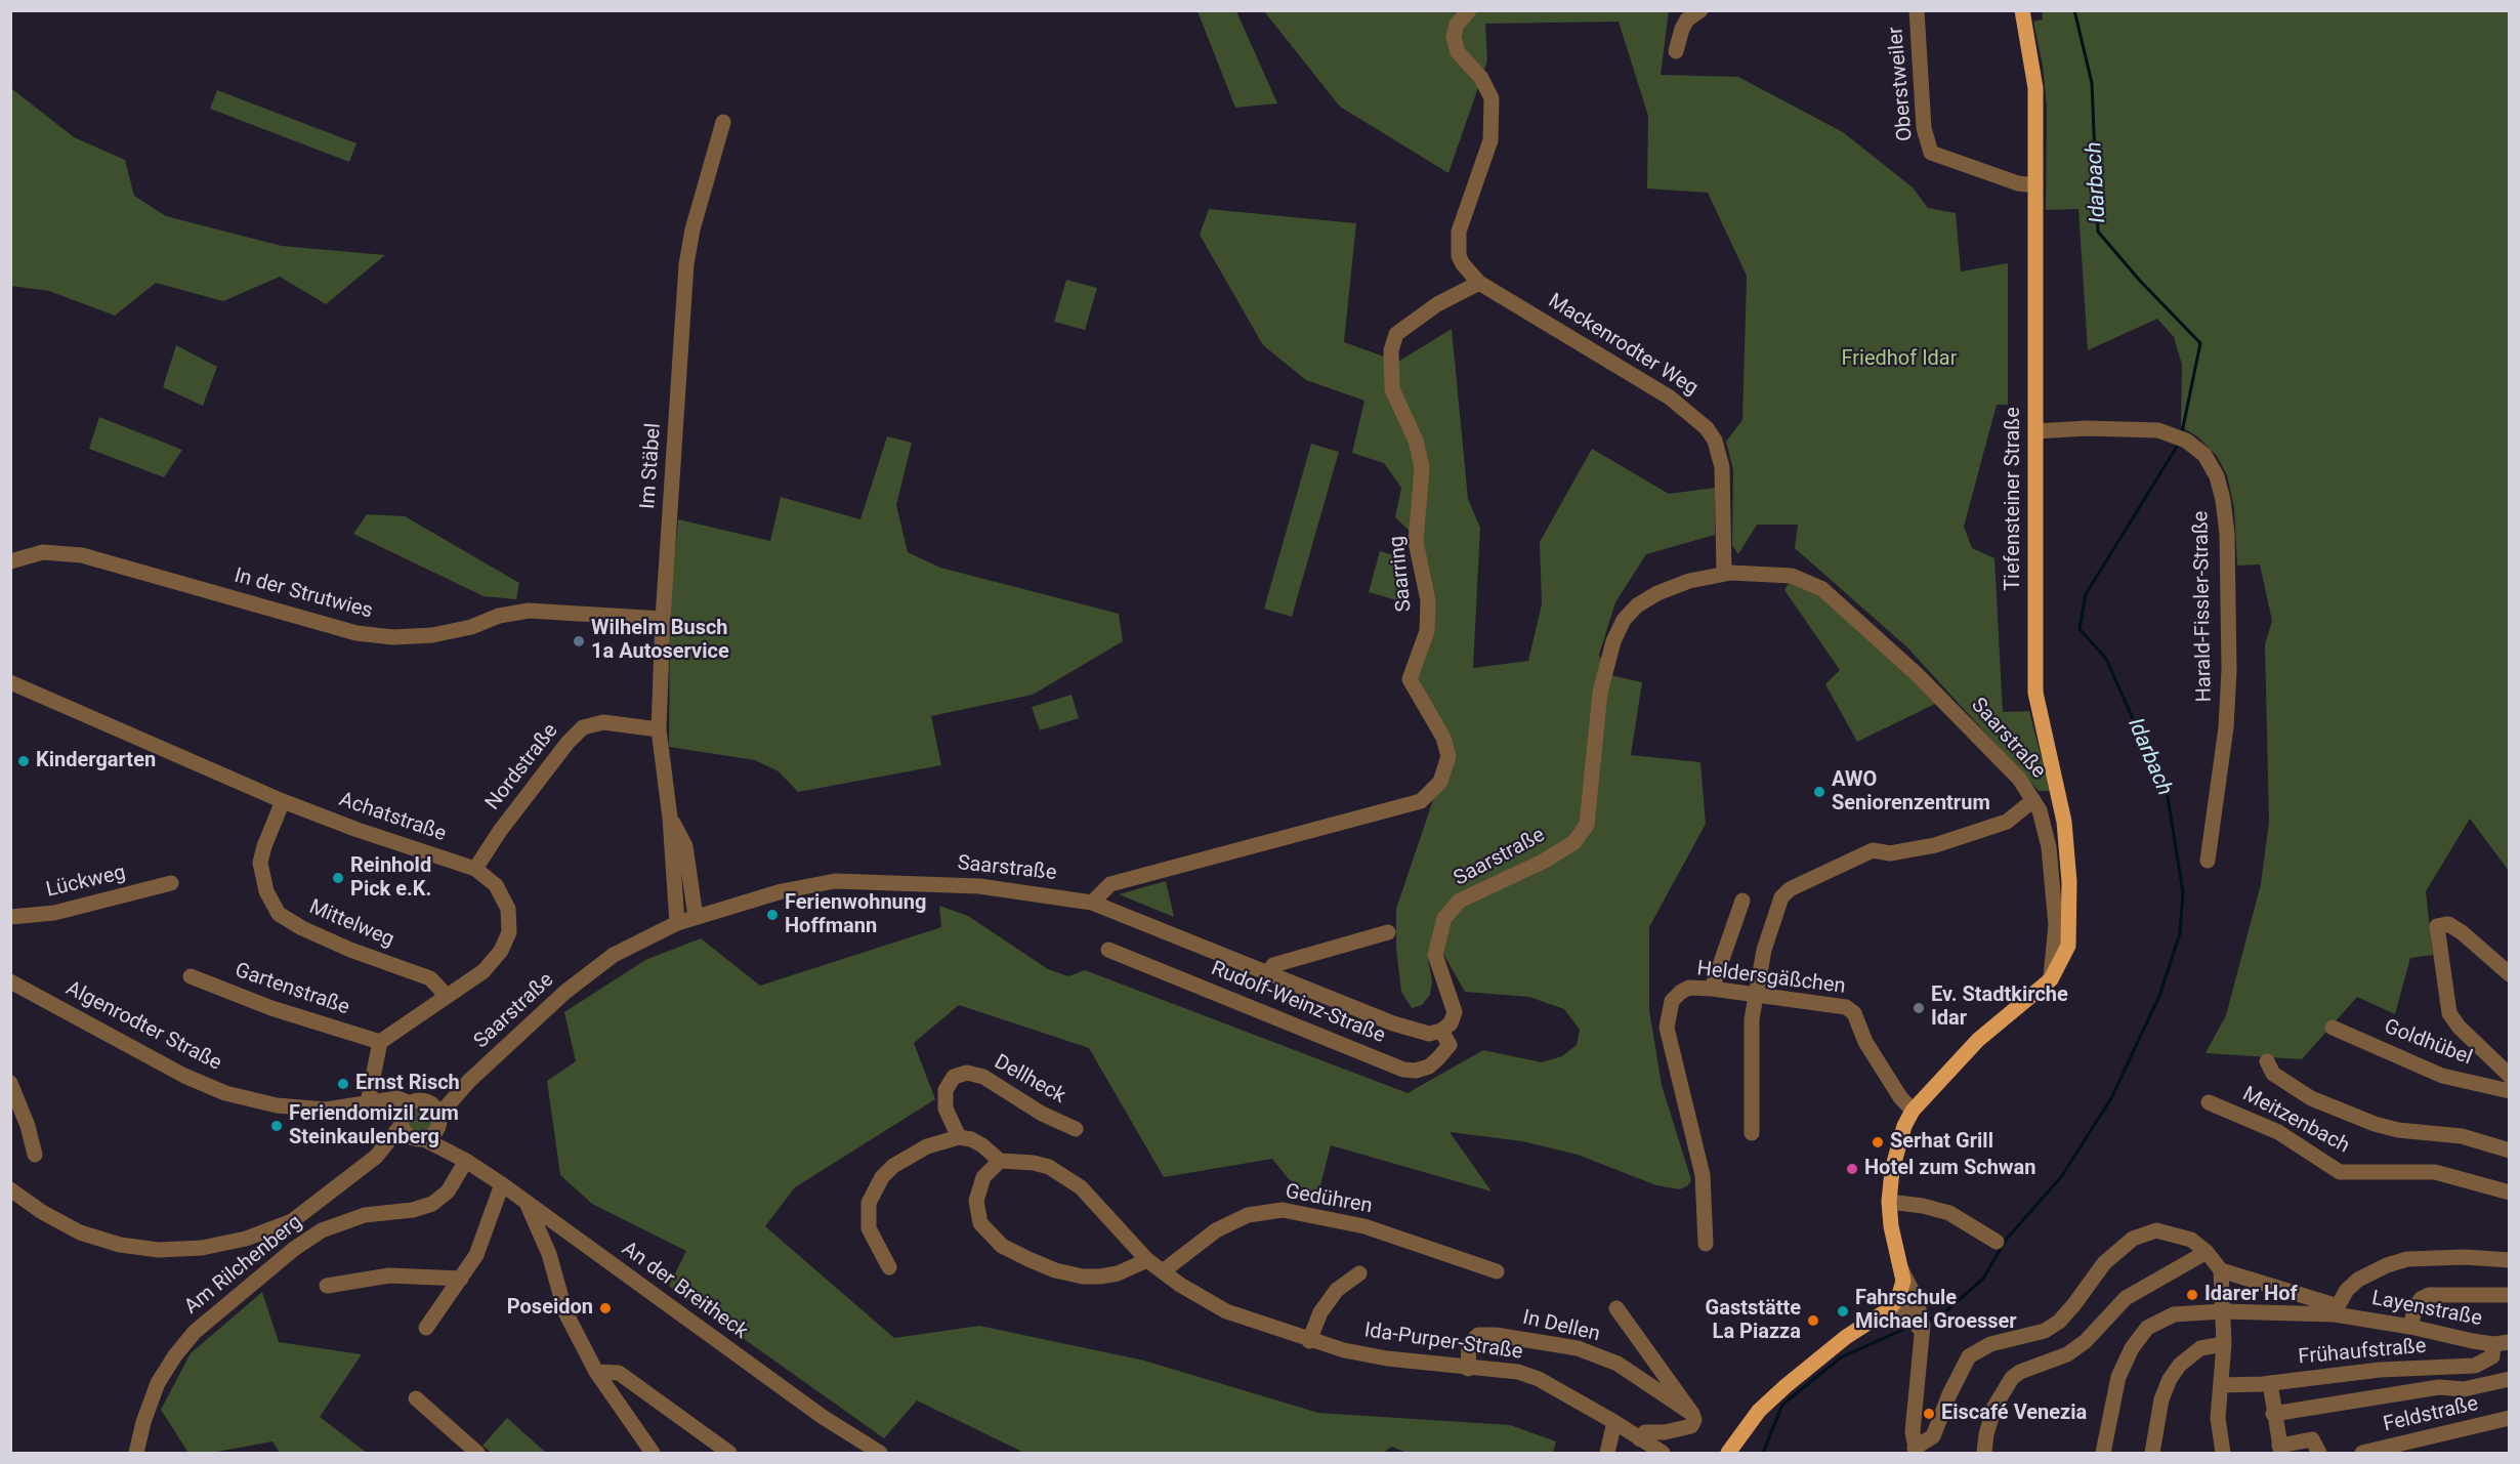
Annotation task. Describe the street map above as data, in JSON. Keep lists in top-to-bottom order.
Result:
{
  "streets": {
    "main road": ["Tiefensteiner Straße"],
    "street": [
      "Oberstweiler",
      "Mackenrodter Weg",
      "Im Stäbel",
      "Saarring",
      "In der Strutwies",
      "Harald-Fissler-Straße",
      "Saarstraße",
      "Nordstraße",
      "Achatstraße",
      "Lückweg",
      "Mittelweg",
      "Heldersgäßchen",
      "Gartenstraße",
      "Rudolf-Weinz-Straße",
      "Algenrodter Straße",
      "Goldhübel",
      "Dellheck",
      "Meitzenbach",
      "Gedühren",
      "Am Rilchenberg",
      "An der Breitheck",
      "Layenstraße",
      "In Dellen",
      "Ida-Purper-Straße",
      "Frühaufstraße",
      "Feldstraße"
    ]
  },
  "crossings": [
    ["Oberstweiler", "Tiefensteiner Straße"],
    ["Mackenrodter Weg", "Saarring"],
    ["Mackenrodter Weg", "Saarstraße"],
    ["Im Stäbel", "In der Strutwies"],
    ["Im Stäbel", "Saarstraße"],
    ["Im Stäbel", "Nordstraße"],
    ["Tiefensteiner Straße", "Harald-Fissler-Straße"],
    ["Tiefensteiner Straße", "Saarstraße"],
    ["Saarring", "Saarstraße"],
    ["Saarstraße", "Rudolf-Weinz-Straße"],
    ["Saarstraße", "Algenrodter Straße"],
    ["Saarstraße", "An der Breitheck"],
    ["Nordstraße", "Achatstraße"],
    ["Achatstraße", "Mittelweg"],
    ["Achatstraße", "Gartenstraße"],
    ["Algenrodter Straße", "An der Breitheck"],
    ["Gedühren", "Ida-Purper-Straße"],
    ["Am Rilchenberg", "An der Breitheck"],
    ["Layenstraße", "Frühaufstraße"],
    ["In Dellen", "Ida-Purper-Straße"]
  ],
  "water": ["Idarbach"],
  "parks": ["Friedhof Idar"],
  "places": [
    "Wilhelm Busch 1a Autoservice",
    "Kindergarten",
    "AWO Seniorenzentrum",
    "Reinhold Pick e.K.",
    "Ferienwohnung Hoffmann",
    "Ev. Stadtkirche Idar",
    "Ernst Risch",
    "Feriendomizil zum Steinkaulenberg",
    "Serhat Grill",
    "Hotel zum Schwan",
    "Idarer Hof",
    "Poseidon",
    "Fahrschule Michael Groesser",
    "Gaststätte La Piazza",
    "Eiscafé Venezia"
  ]
}
